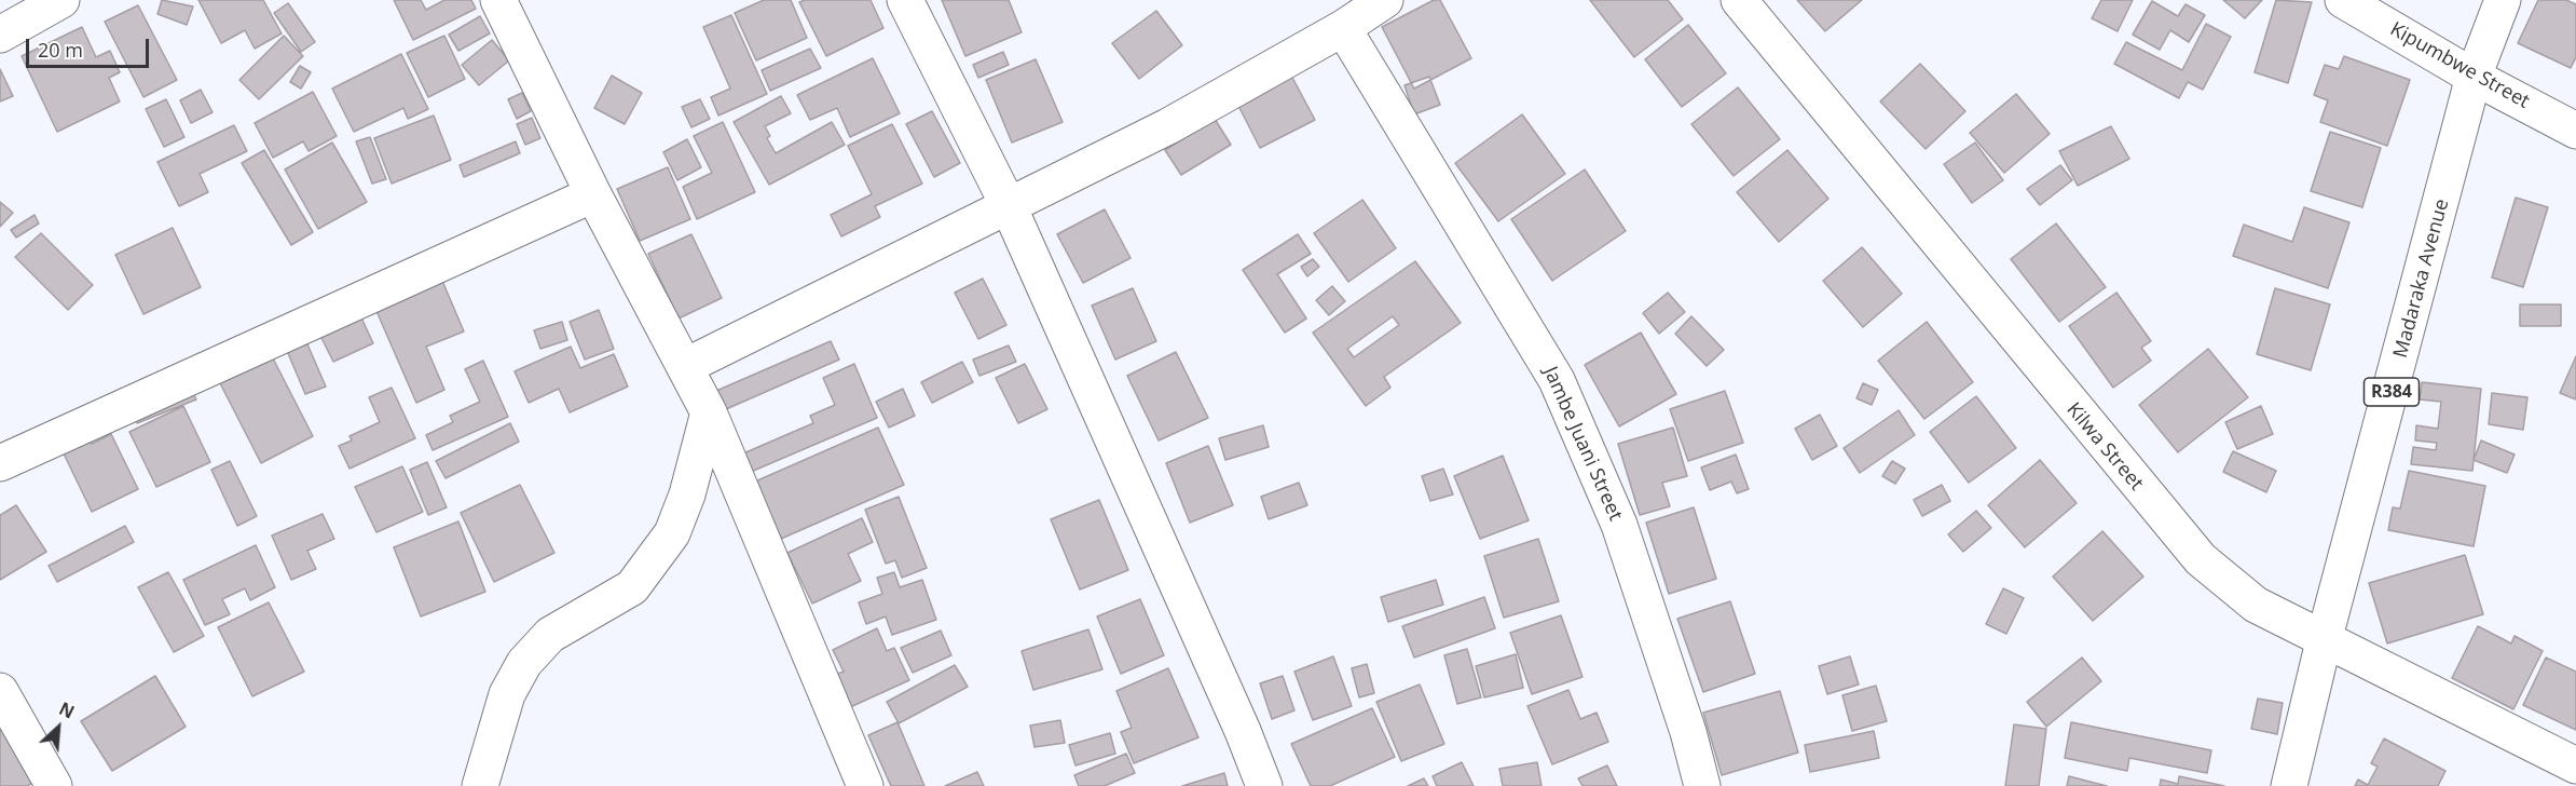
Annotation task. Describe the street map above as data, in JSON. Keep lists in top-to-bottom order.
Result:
{
  "streets": {
    "street": [
      "Kipumbwe Street",
      "Madaraka Avenue",
      "R384",
      "Jambe Juani Street",
      "Kilwa Street"
    ]
  },
  "crossings": [
    ["Kipumbwe Street", "Madaraka Avenue"],
    ["Madaraka Avenue", "Kilwa Street"]
  ],
  "scale_bar": "20 m",
  "north": "top right"
}
